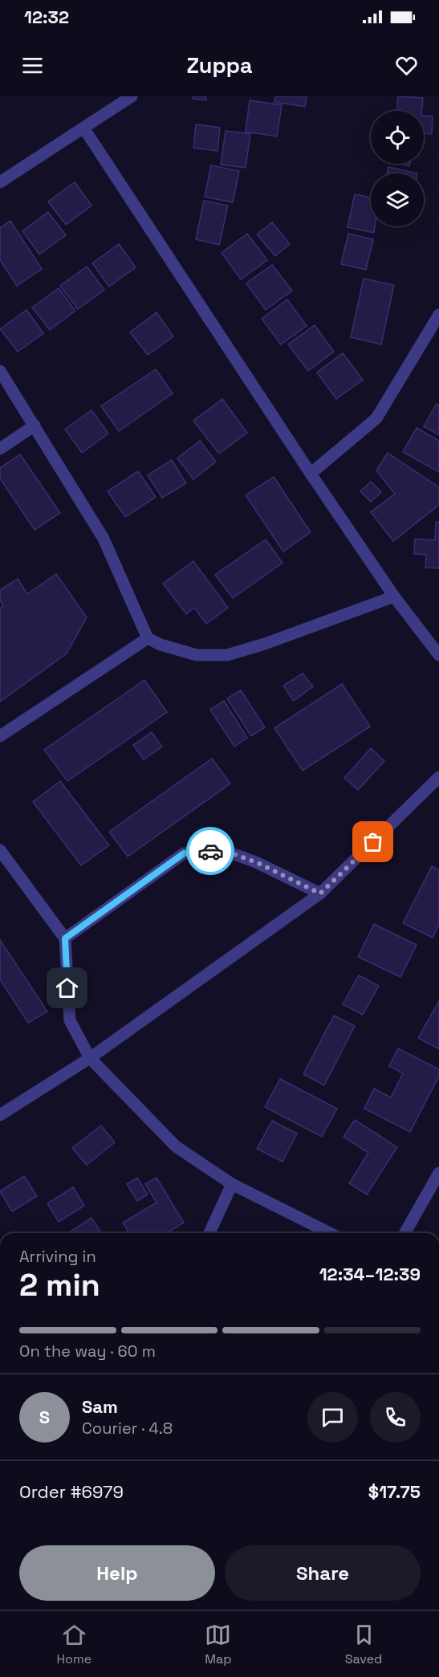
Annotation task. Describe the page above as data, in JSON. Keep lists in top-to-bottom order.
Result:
{
  "page": {
    "status": "12:32",
    "header": "Zuppa",
    "heading": ["2 min", "Arriving in", "12:34–12:39"],
    "panel": [
      "Sam",
      "Courier · 4.8",
      "Order #6979",
      "$17.75"
    ],
    "bar": "On the way · 60 m",
    "round": "S",
    "buttons": ["Help", "Share"],
    "tabs": ["Home", "Map", "Saved"]
  }
}
